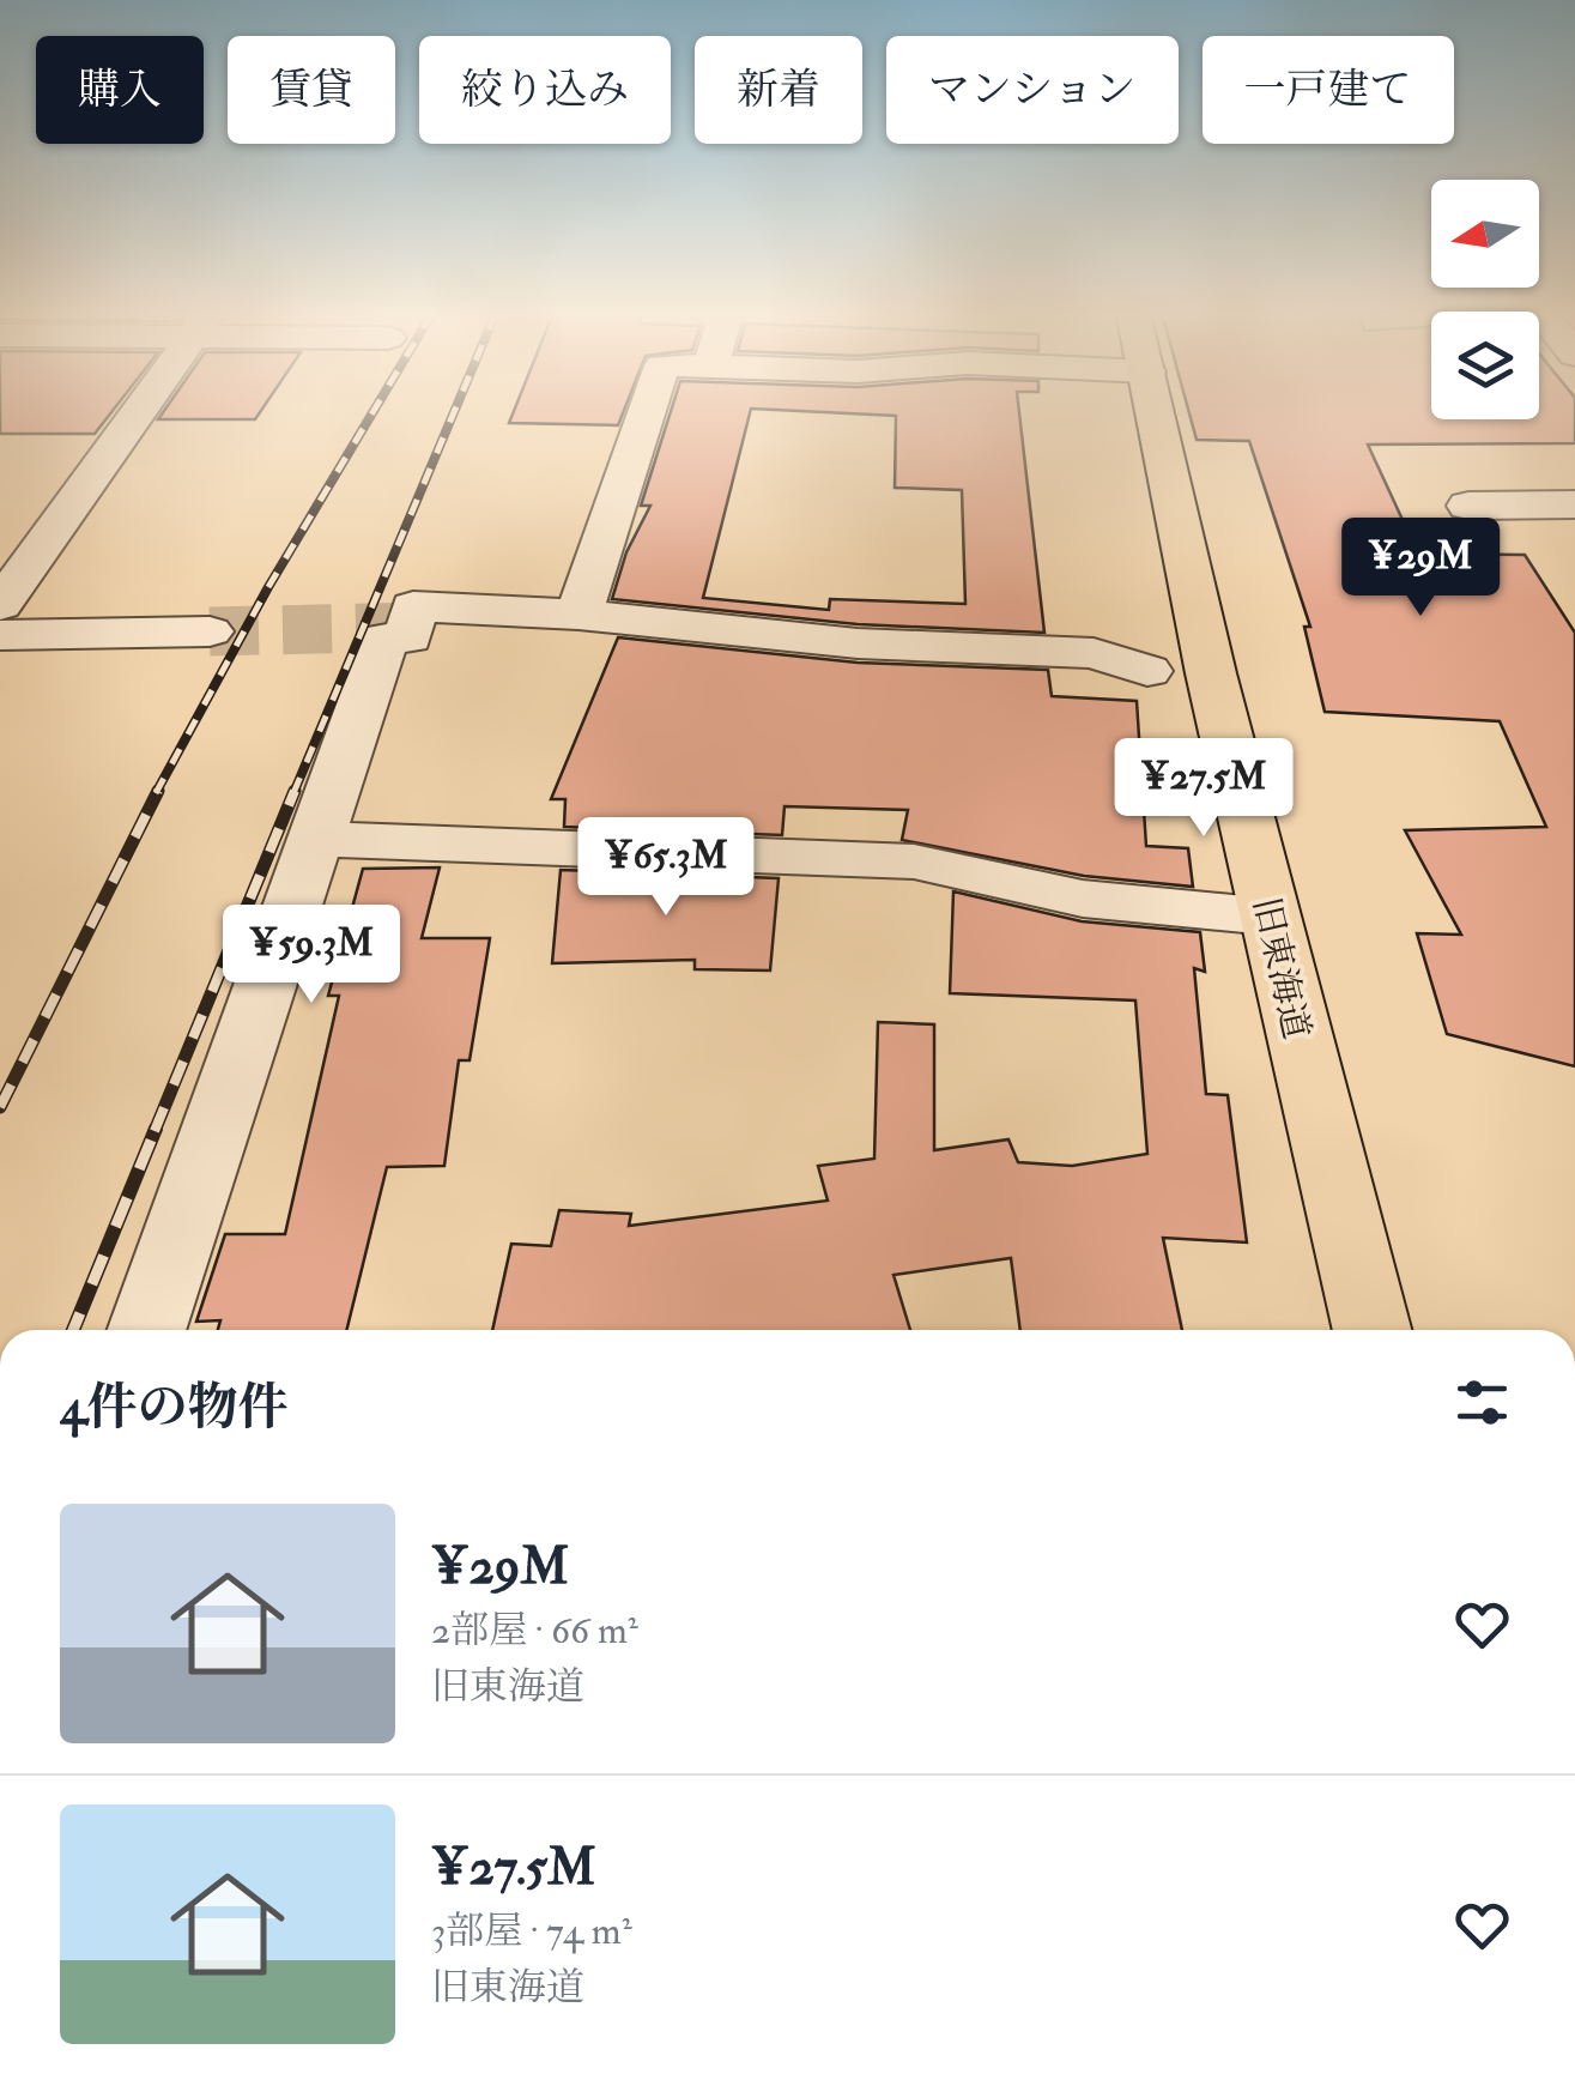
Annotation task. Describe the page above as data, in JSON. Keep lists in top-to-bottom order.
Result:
{
  "streets": {
    "main road": ["旧東海道"]
  },
  "north": "left",
  "page": {
    "chip": [
      "購入",
      "賃貸",
      "絞り込み",
      "新着",
      "マンション",
      "一戸建て"
    ],
    "price": [
      "¥29M",
      "¥27.5M",
      "¥65.3M",
      "¥59.3M"
    ],
    "heading": "4件の物件",
    "list": [
      {
        "name": "¥29M",
        "note": "2部屋 · 66 m² · 旧東海道"
      },
      {
        "name": "¥27.5M",
        "note": "3部屋 · 74 m² · 旧東海道"
      }
    ]
  }
}
